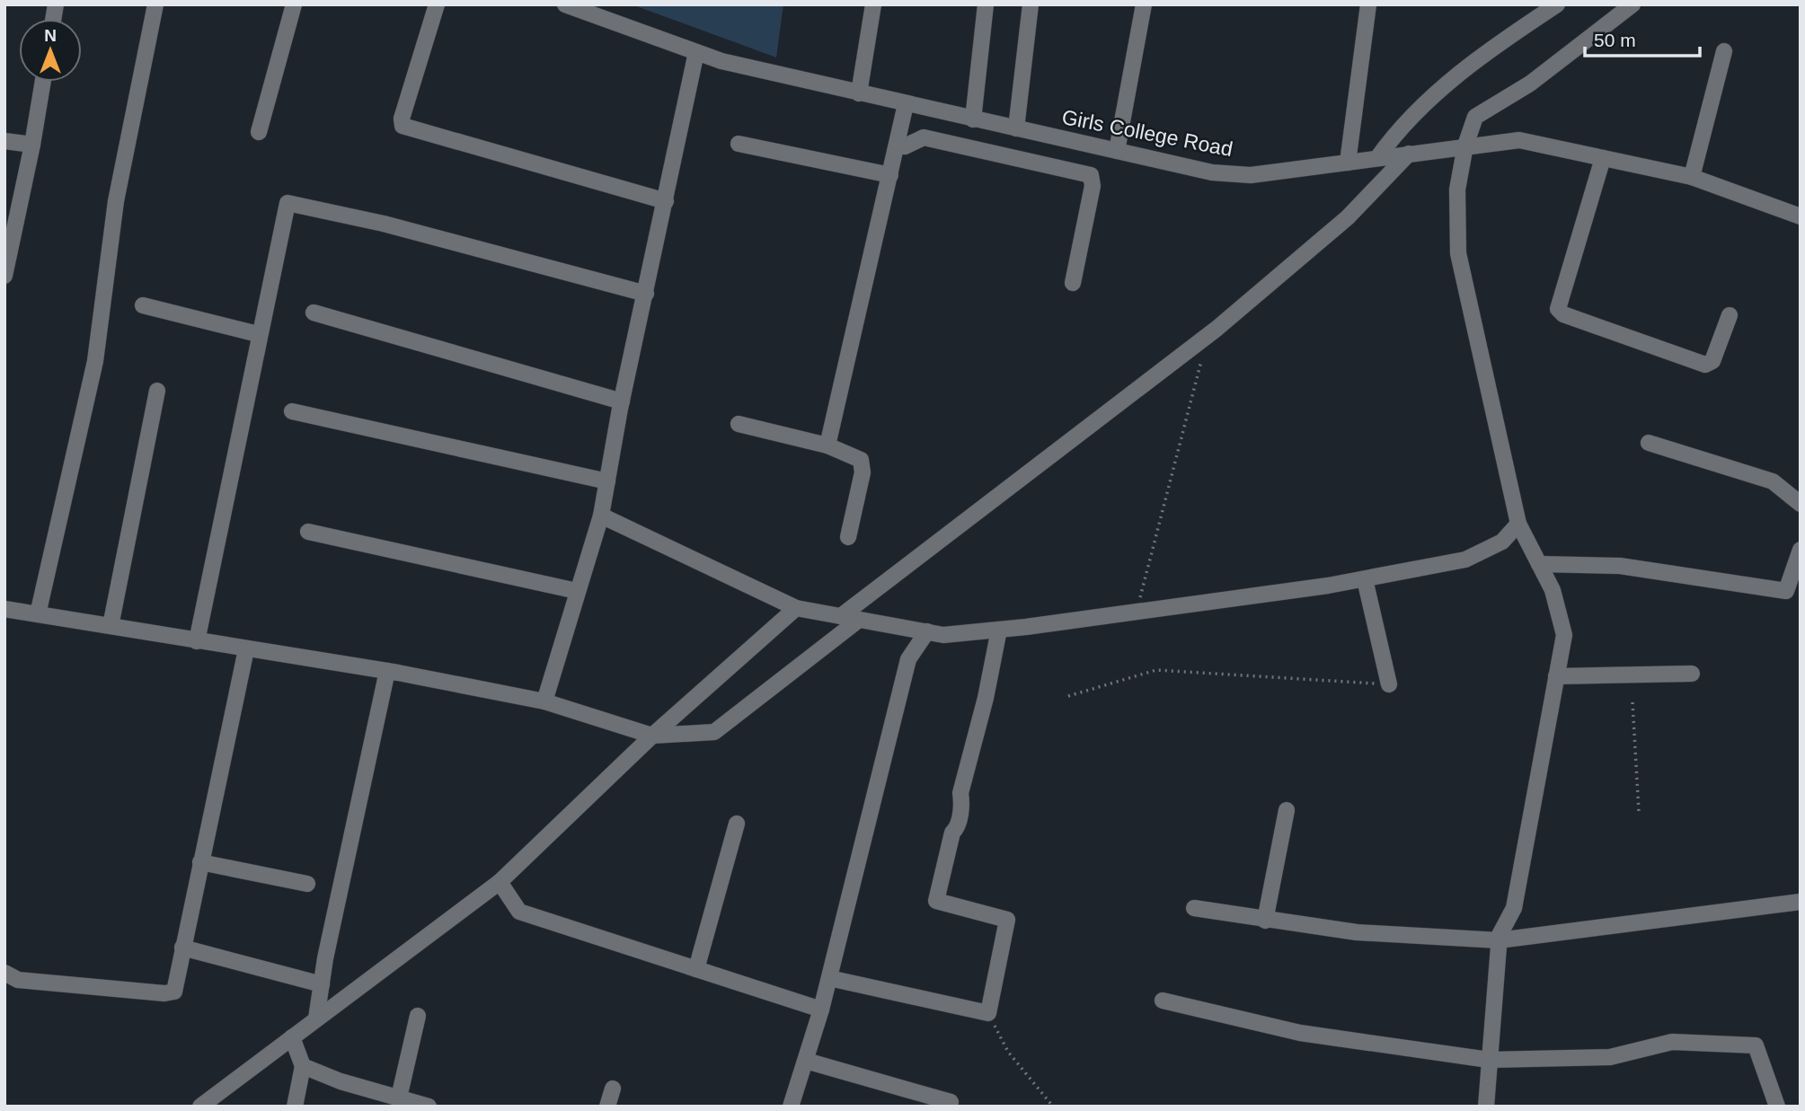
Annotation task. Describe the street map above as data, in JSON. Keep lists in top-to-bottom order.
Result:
{
  "streets": {
    "street": ["Girls College Road"]
  },
  "scale_bar": "50 m",
  "north": "top"
}
